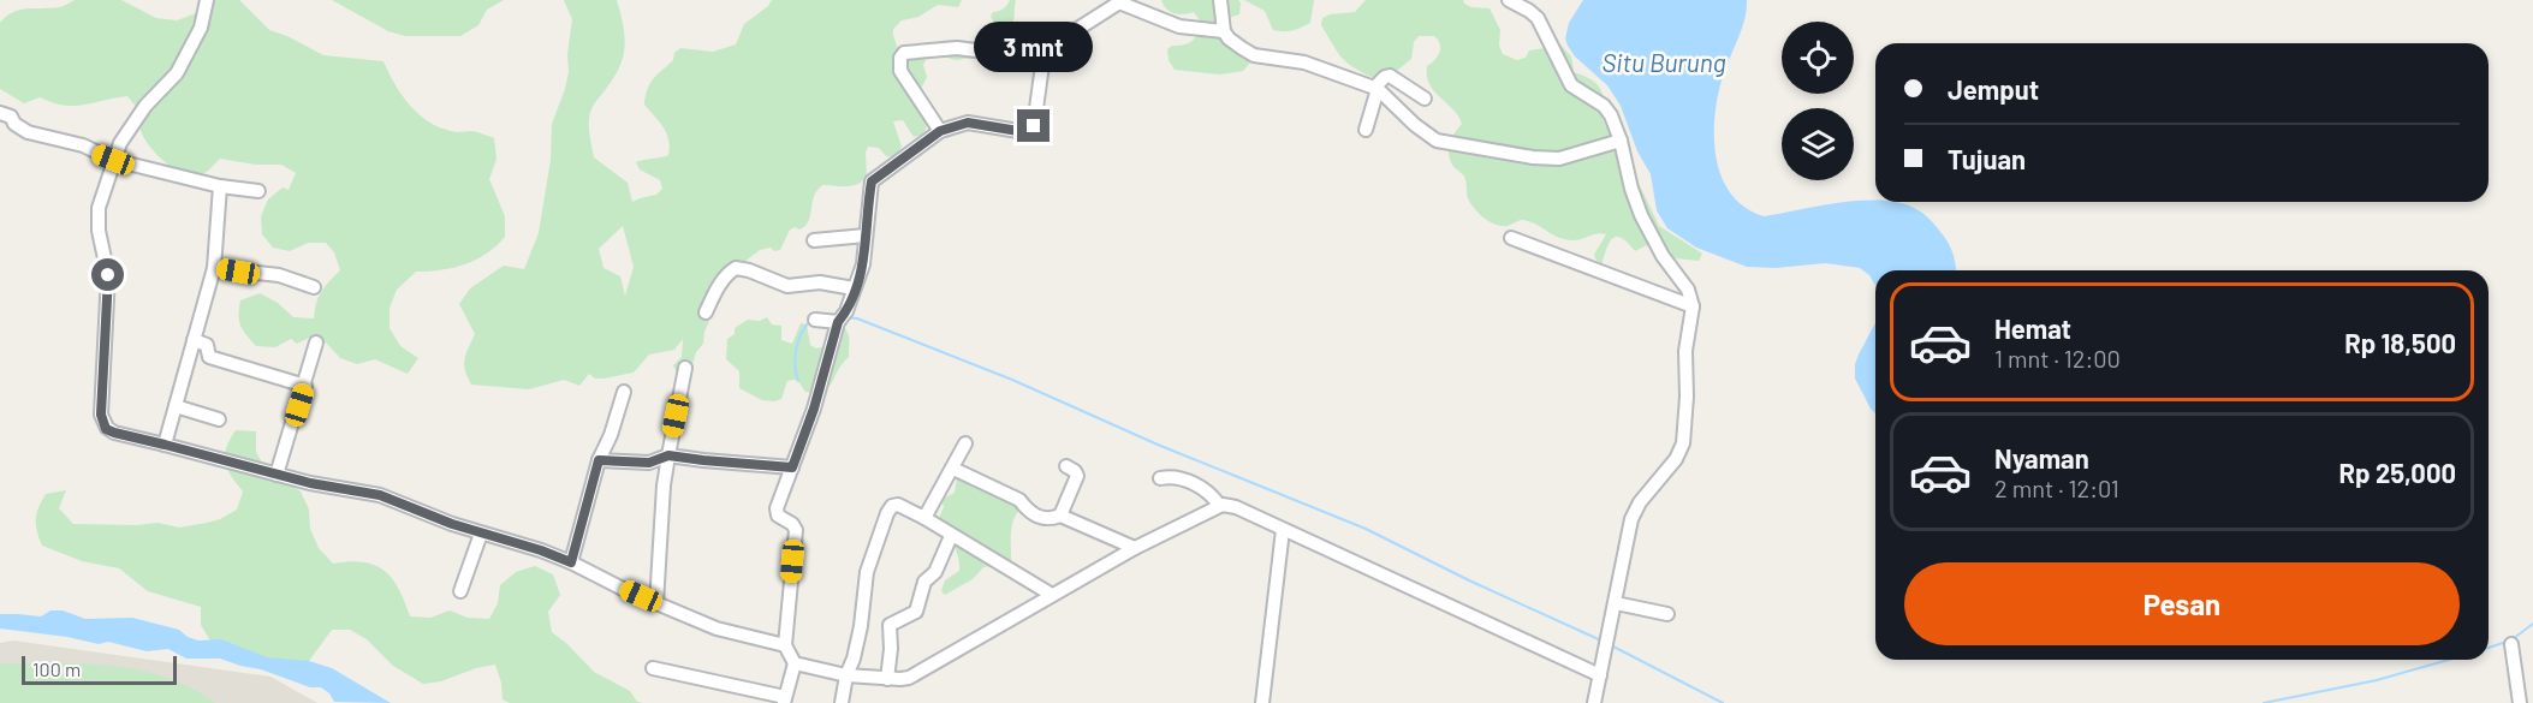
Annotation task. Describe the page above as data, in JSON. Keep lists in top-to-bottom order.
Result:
{
  "water": ["Situ Burung"],
  "scale_bar": "100 m",
  "page": {
    "bubble": "3 mnt",
    "banner": ["Jemput", "Tujuan"],
    "list": [
      {
        "name": "Hemat",
        "note": "1 mnt · 12:00",
        "value": "Rp 18,500"
      },
      {
        "name": "Nyaman",
        "note": "2 mnt · 12:01",
        "value": "Rp 25,000"
      }
    ],
    "buttons": "Pesan",
    "scale": "100 m"
  }
}
